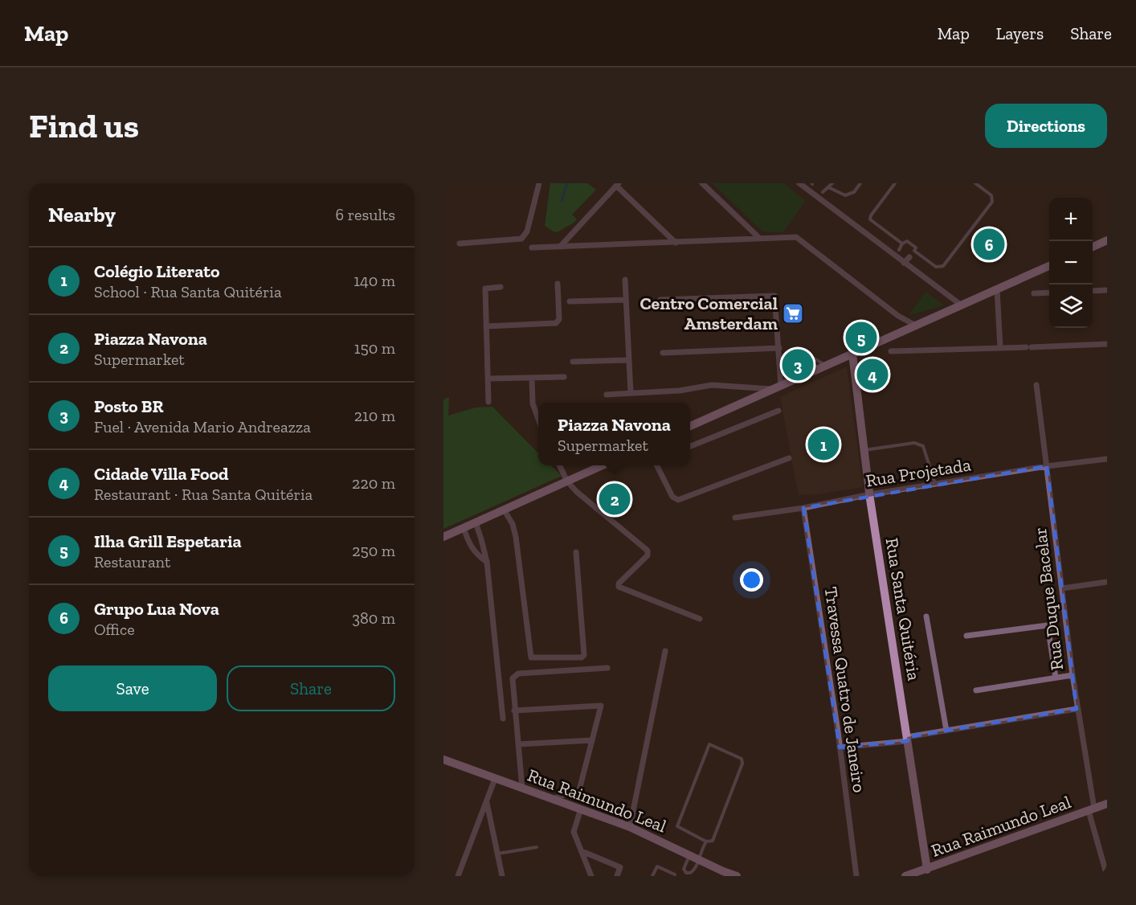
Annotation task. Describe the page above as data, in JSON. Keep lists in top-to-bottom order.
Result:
{
  "streets": {
    "street": [
      "Rua Projetada",
      "Rua Duque Bacelar",
      "Rua Santa Quitéria",
      "Travessa Quatro de Janeiro",
      "Rua Raimundo Leal"
    ]
  },
  "crossings": [
    ["Rua Projetada", "Rua Duque Bacelar"],
    ["Rua Projetada", "Rua Santa Quitéria"],
    ["Rua Projetada", "Travessa Quatro de Janeiro"],
    ["Rua Duque Bacelar", "Rua Raimundo Leal"],
    ["Rua Santa Quitéria", "Rua Raimundo Leal"]
  ],
  "places": {
    "supermarket": ["Centro Comercial Amsterdam"]
  },
  "page": {
    "header": "Map",
    "nav": ["Map", "Layers", "Share"],
    "buttons": [
      "Directions",
      ["Save", "Share"]
    ],
    "title": "Find us",
    "heading": ["Nearby", "6 results"],
    "map_buttons": ["+", "−"],
    "pins": [
      "6",
      "5",
      "3",
      "4",
      "1",
      "2"
    ],
    "list": [
      {
        "mark": "1",
        "name": "Colégio Literato",
        "note": "School · Rua Santa Quitéria",
        "value": "140 m"
      },
      {
        "mark": "2",
        "name": "Piazza Navona",
        "note": "Supermarket",
        "value": "150 m"
      },
      {
        "mark": "3",
        "name": "Posto BR",
        "note": "Fuel · Avenida Mario Andreazza",
        "value": "210 m"
      },
      {
        "mark": "4",
        "name": "Cidade Villa Food",
        "note": "Restaurant · Rua Santa Quitéria",
        "value": "220 m"
      },
      {
        "mark": "5",
        "name": "Ilha Grill Espetaria",
        "note": "Restaurant",
        "value": "250 m"
      },
      {
        "mark": "6",
        "name": "Grupo Lua Nova",
        "note": "Office",
        "value": "380 m"
      }
    ],
    "popup": ["Piazza Navona", "Supermarket"]
  }
}
